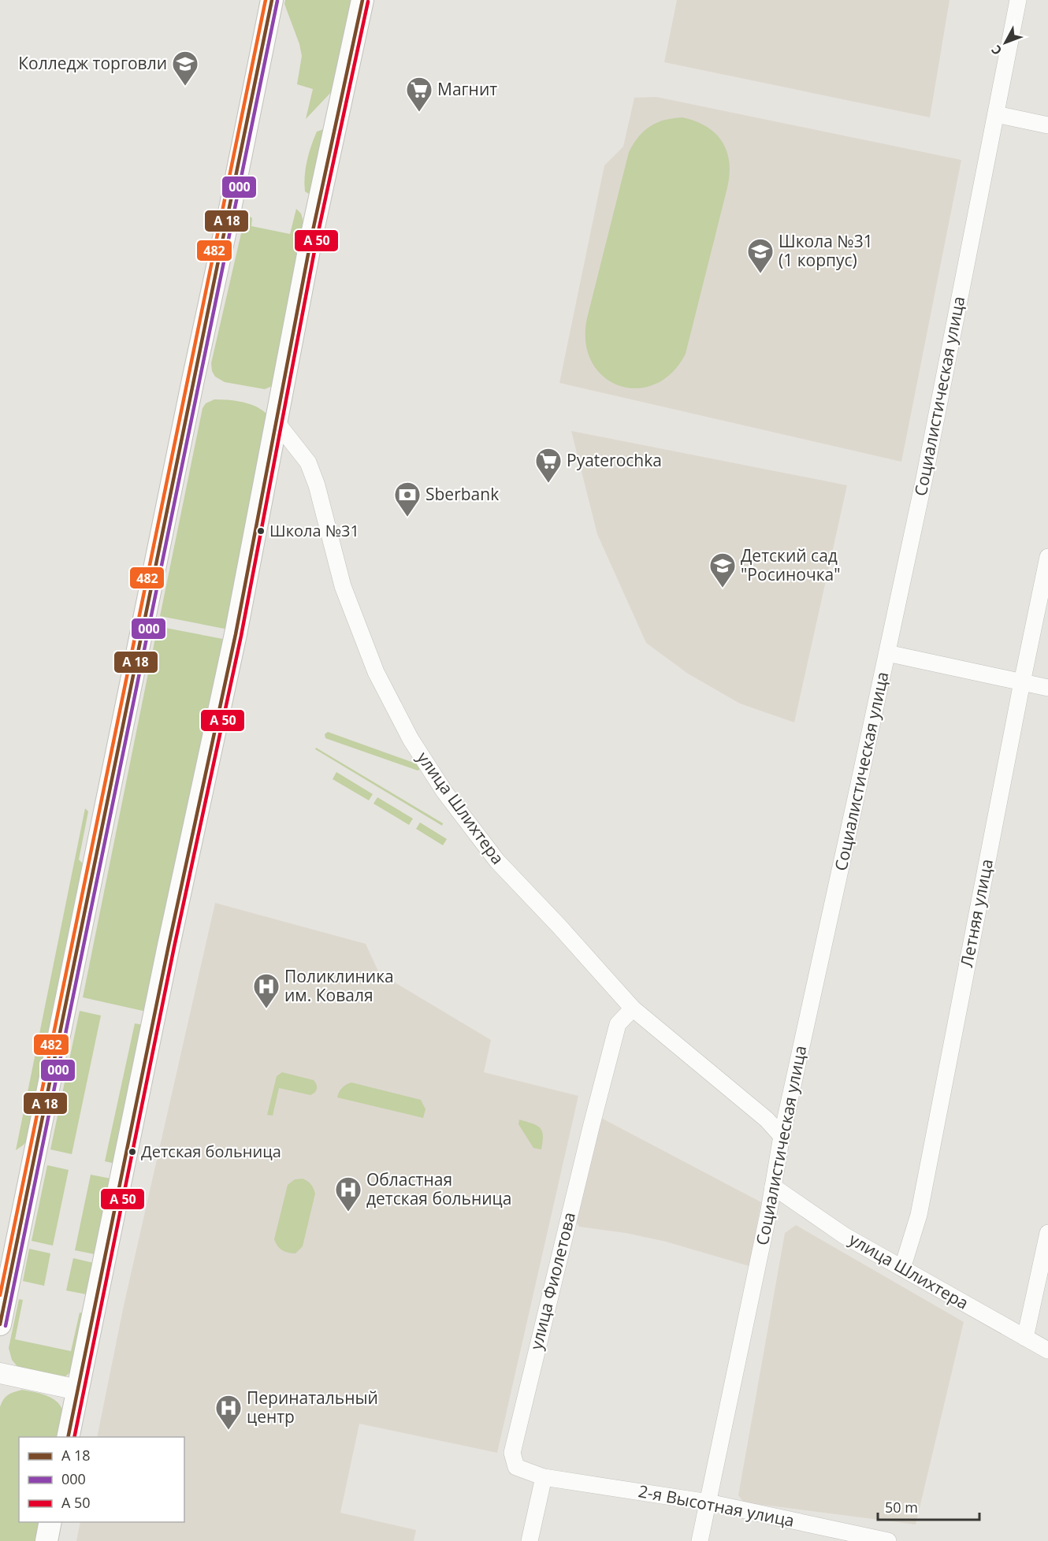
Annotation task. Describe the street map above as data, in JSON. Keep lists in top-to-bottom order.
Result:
{
  "streets": {
    "street": [
      "Социалистическая улица",
      "улица Шлихтера",
      "Летняя улица",
      "улица Фиолетова",
      "2-я Высотная улица"
    ]
  },
  "crossings": [
    ["Социалистическая улица", "улица Шлихтера"],
    ["Социалистическая улица", "2-я Высотная улица"],
    ["улица Шлихтера", "Летняя улица"],
    ["улица Шлихтера", "улица Фиолетова"],
    ["улица Фиолетова", "2-я Высотная улица"]
  ],
  "places": {
    "school or university": ["Колледж торговли", "Школа №31 (1 корпус)", "Детский сад \"Росиночка\""],
    "supermarket": ["Магнит", "Pyaterochka"],
    "bank": ["Sberbank"],
    "other": ["Школа №31", "Детская больница"],
    "hospital": ["Поликлиника им. Коваля", "Областная детская больница", "Перинатальный центр"]
  },
  "lines": ["transit line 482", "transit line 000"],
  "legend": ["А 18", "000", "А 50"],
  "scale_bar": "50 m",
  "north": "bottom left"
}
